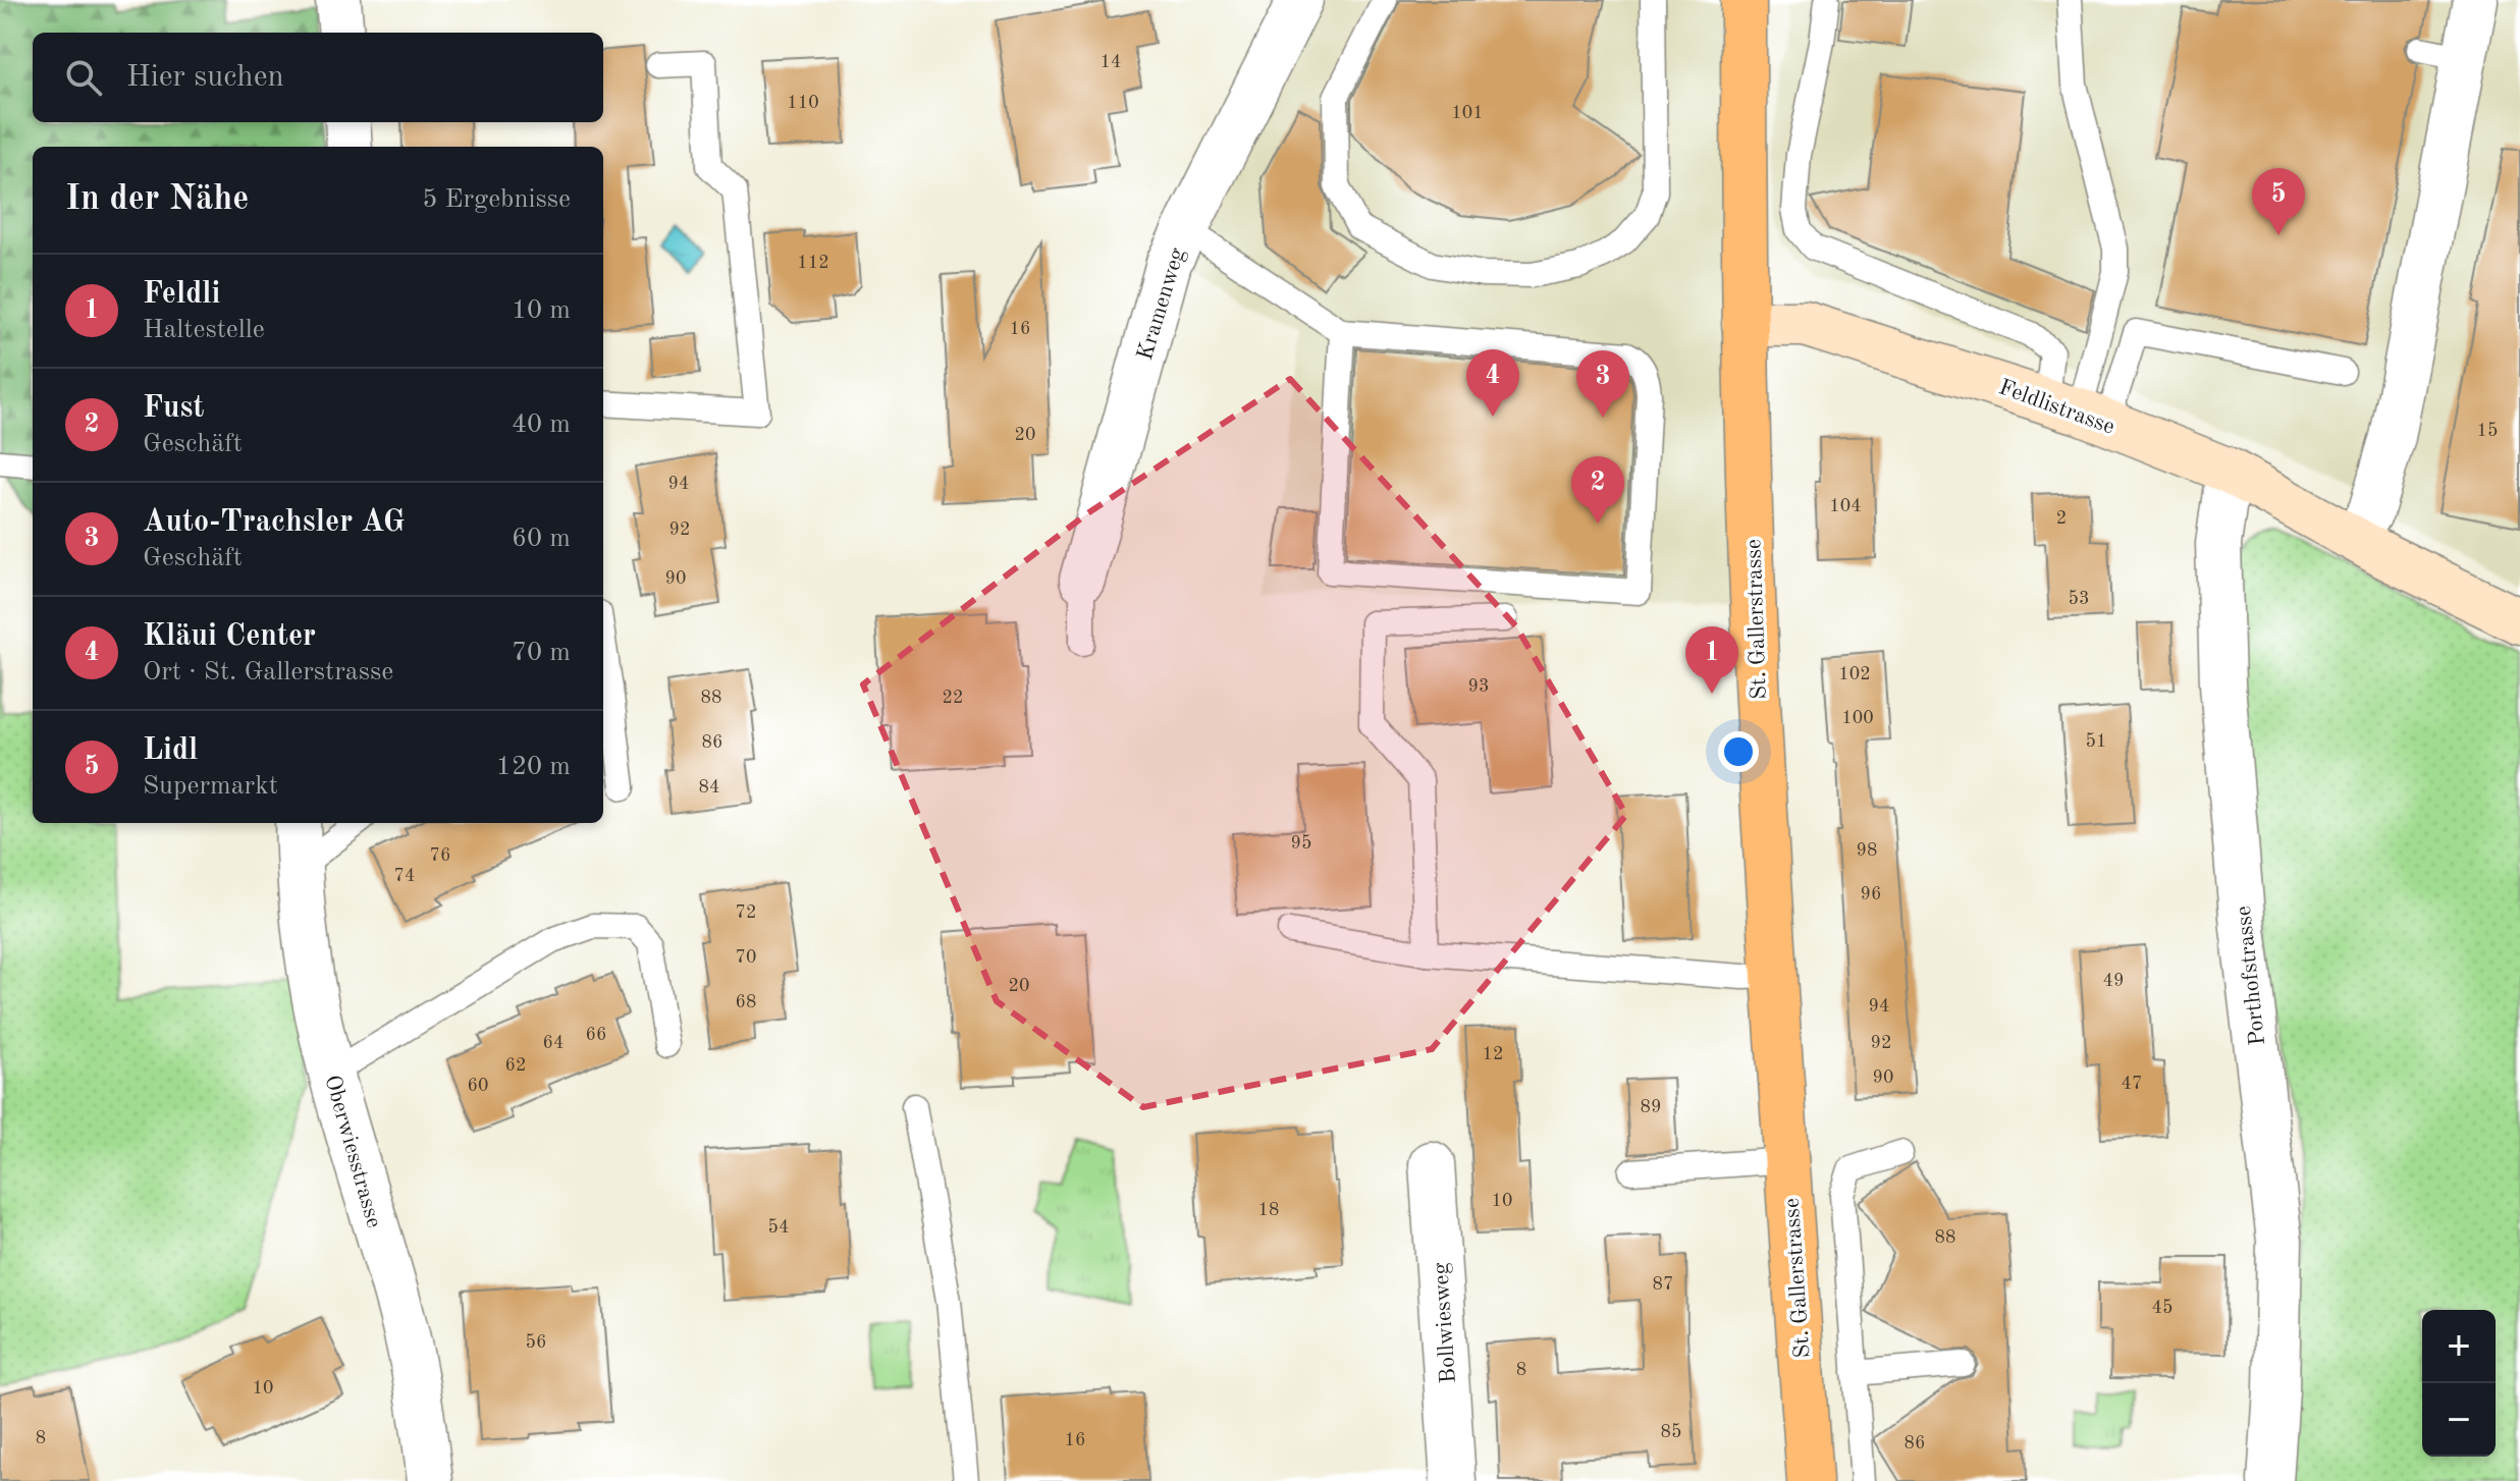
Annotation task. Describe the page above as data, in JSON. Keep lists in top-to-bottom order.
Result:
{
  "streets": {
    "main road": ["St. Gallerstrasse"],
    "street": [
      "Kramenweg",
      "Feldlistrasse",
      "Porthofstrasse",
      "Oberwiesstrasse",
      "Bollwiesweg"
    ]
  },
  "crossings": [
    ["Feldlistrasse", "St. Gallerstrasse"],
    ["Feldlistrasse", "Porthofstrasse"]
  ],
  "house_numbers": [
    "14",
    "110",
    "101",
    "112",
    "16",
    "15",
    "20",
    "94",
    "104",
    "2",
    "92",
    "90",
    "53",
    "102",
    "93",
    "88",
    "22",
    "100",
    "51",
    "86",
    "84",
    "95",
    "98",
    "76",
    "74",
    "96",
    "72",
    "70",
    "49",
    "20",
    "68",
    "94",
    "66",
    "64",
    "92",
    "12",
    "62",
    "90",
    "47",
    "60",
    "89",
    "10",
    "18",
    "54",
    "88",
    "87",
    "45",
    "56",
    "8",
    "10",
    "85",
    "8",
    "16",
    "86"
  ],
  "page": {
    "search": "Hier suchen",
    "heading": ["In der Nähe", "5 Ergebnisse"],
    "pins": [
      "5",
      "4",
      "3",
      "2",
      "1"
    ],
    "list": [
      {
        "mark": "1",
        "name": "Feldli",
        "note": "Haltestelle",
        "value": "10 m"
      },
      {
        "mark": "2",
        "name": "Fust",
        "note": "Geschäft",
        "value": "40 m"
      },
      {
        "mark": "3",
        "name": "Auto-Trachsler AG",
        "note": "Geschäft",
        "value": "60 m"
      },
      {
        "mark": "4",
        "name": "Kläui Center",
        "note": "Ort · St. Gallerstrasse",
        "value": "70 m"
      },
      {
        "mark": "5",
        "name": "Lidl",
        "note": "Supermarkt",
        "value": "120 m"
      }
    ],
    "map_buttons": ["+", "−"]
  }
}
